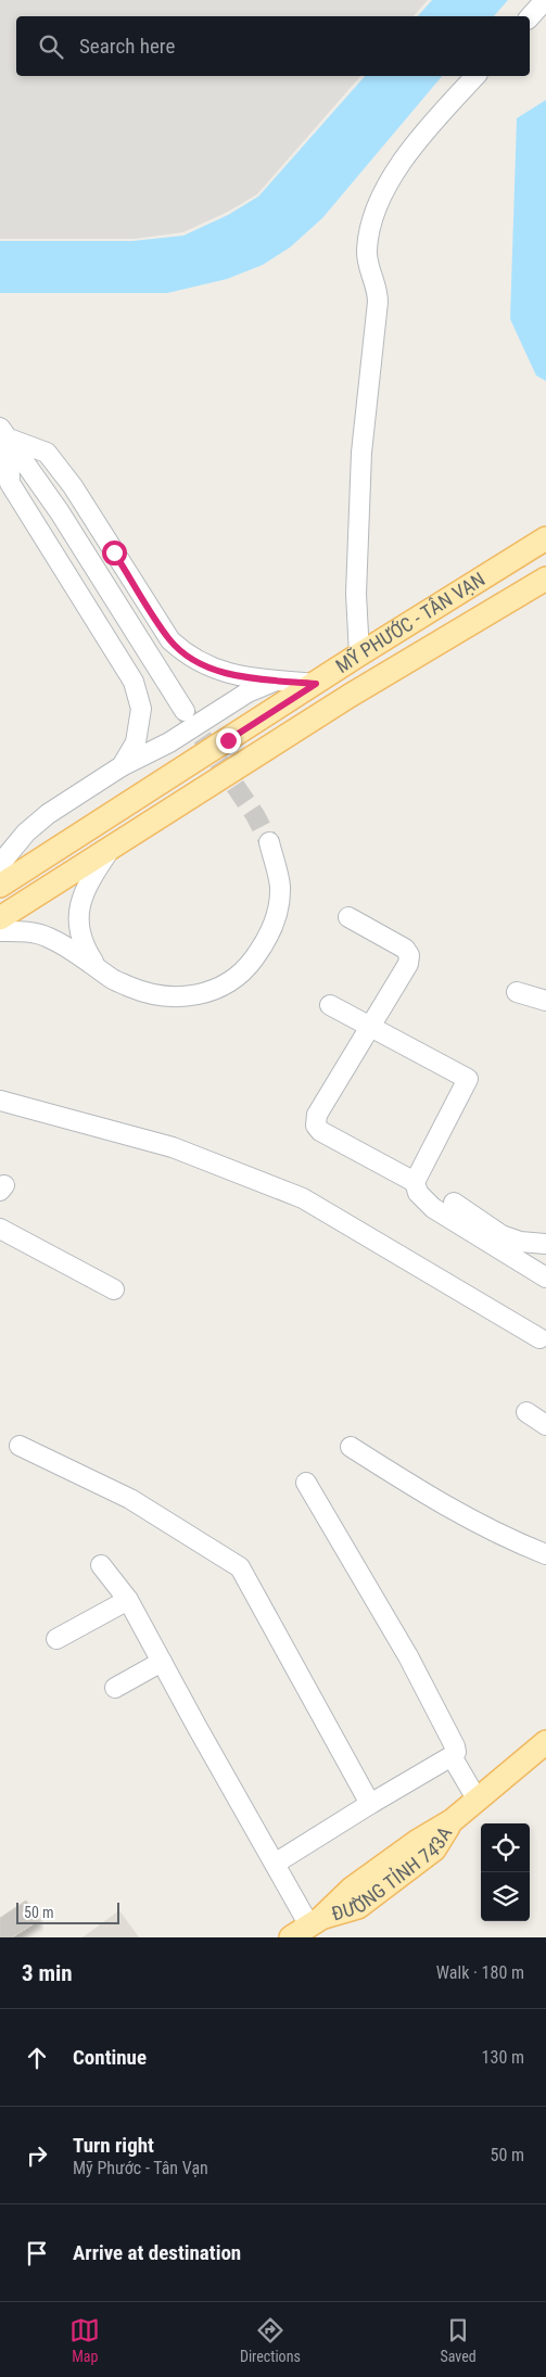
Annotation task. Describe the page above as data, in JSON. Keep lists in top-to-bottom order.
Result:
{
  "streets": {
    "main road": ["MỸ PHƯỚC - TÂN VẠN", "ĐƯỜNG TỈNH 743A"]
  },
  "scale_bar": "50 m",
  "page": {
    "search": "Search here",
    "scale": "50 m",
    "heading": ["3 min", "Walk · 180 m"],
    "list": [
      ["Continue", "130 m"],
      ["Turn right", "Mỹ Phước - Tân Vạn", "50 m"],
      "Arrive at destination"
    ],
    "nav": ["Map", "Directions", "Saved"]
  }
}
